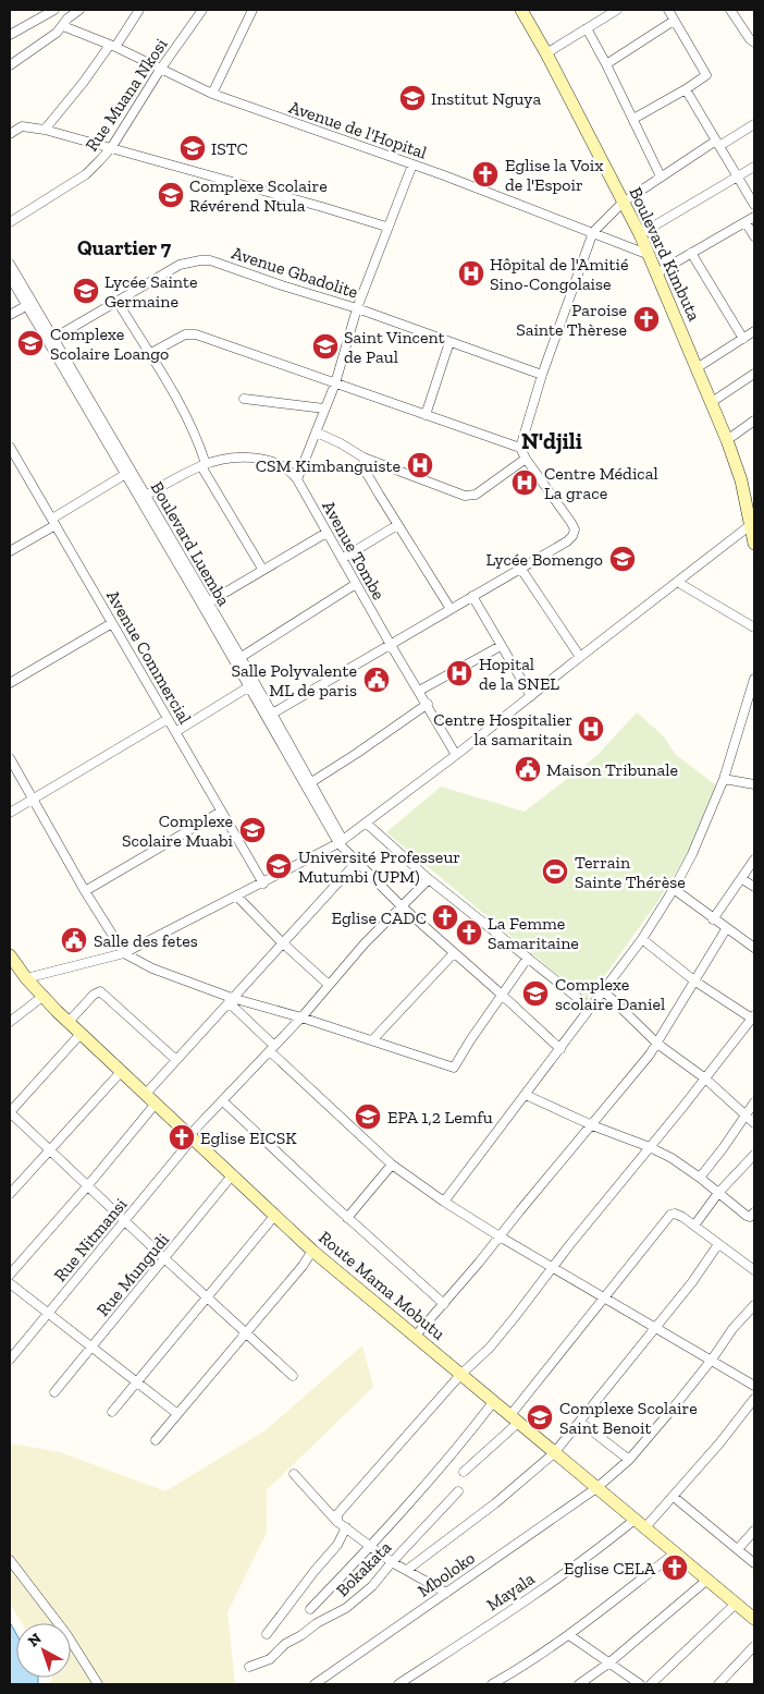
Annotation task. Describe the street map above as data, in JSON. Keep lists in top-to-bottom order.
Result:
{
  "streets": {
    "street": [
      "Rue Muana Nkosi",
      "Avenue de l'Hopital",
      "Boulevard Kimbuta",
      "Avenue Gbadolite",
      "Boulevard Luemba",
      "Avenue Tombe",
      "Avenue Commercial",
      "Rue Nitmansi",
      "Rue Mungudi",
      "Route Mama Mobutu",
      "Bokakata",
      "Mboloko",
      "Mayala"
    ]
  },
  "crossings": [
    ["Rue Muana Nkosi", "Avenue de l'Hopital"],
    ["Avenue de l'Hopital", "Boulevard Kimbuta"],
    ["Avenue Gbadolite", "Boulevard Luemba"],
    ["Boulevard Luemba", "Avenue Tombe"],
    ["Boulevard Luemba", "Rue Nitmansi"],
    ["Rue Nitmansi", "Route Mama Mobutu"],
    ["Rue Mungudi", "Route Mama Mobutu"],
    ["Route Mama Mobutu", "Mboloko"],
    ["Route Mama Mobutu", "Mayala"]
  ],
  "districts": ["Quartier 7", "N'djili"],
  "places": {
    "school or university": [
      "Institut Nguya",
      "ISTC",
      "Complexe Scolaire Révérend Ntula",
      "Lycée Sainte Germaine",
      "Complexe Scolaire Loango",
      "Saint Vincent de Paul",
      "Lycée Bomengo",
      "Complexe Scolaire Muabi",
      "Université Professeur Mutumbi (UPM)",
      "Complexe scolaire Daniel",
      "EPA 1,2 Lemfu",
      "Complexe Scolaire Saint Benoit"
    ],
    "church": [
      "Eglise la Voix de l'Espoir",
      "Paroise Sainte Thèrese",
      "Eglise CADC",
      "La Femme Samaritaine",
      "Eglise EICSK",
      "Eglise CELA"
    ],
    "hospital": [
      "Hôpital de l'Amitié Sino-Congolaise",
      "CSM Kimbanguiste",
      "Centre Médical La grace",
      "Hopital de la SNEL",
      "Centre Hospitalier la samaritain"
    ],
    "public building": ["Salle Polyvalente ML de paris", "Maison Tribunale", "Salle des fetes"],
    "sports": ["Terrain Sainte Thérèse"]
  },
  "north": "top left"
}
